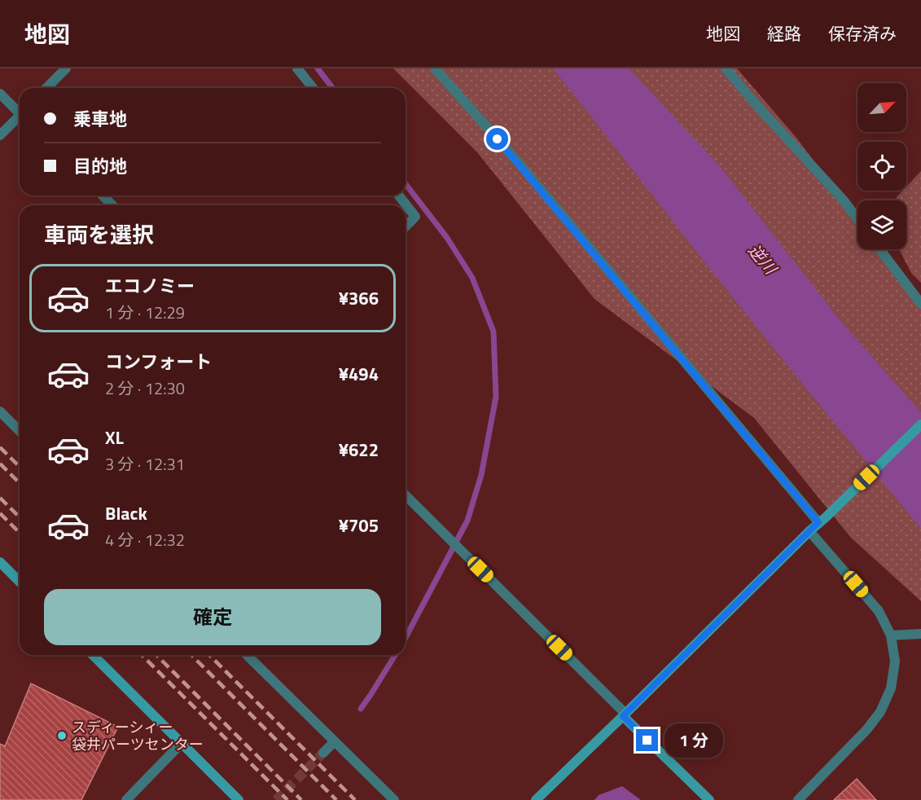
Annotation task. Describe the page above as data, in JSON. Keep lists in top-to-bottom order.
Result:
{
  "water": ["逆川"],
  "places": ["スディーシィー 袋井パーツセンター"],
  "north": "top right",
  "page": {
    "header": "地図",
    "nav": ["地図", "経路", "保存済み"],
    "banner": ["乗車地", "目的地"],
    "heading": "車両を選択",
    "list": [
      {
        "name": "エコノミー",
        "note": "1 分 · 12:29",
        "value": "¥366"
      },
      {
        "name": "コンフォート",
        "note": "2 分 · 12:30",
        "value": "¥494"
      },
      {
        "name": "XL",
        "note": "3 分 · 12:31",
        "value": "¥622"
      },
      {
        "name": "Black",
        "note": "4 分 · 12:32",
        "value": "¥705"
      }
    ],
    "buttons": "確定",
    "bubble": "1 分"
  }
}
